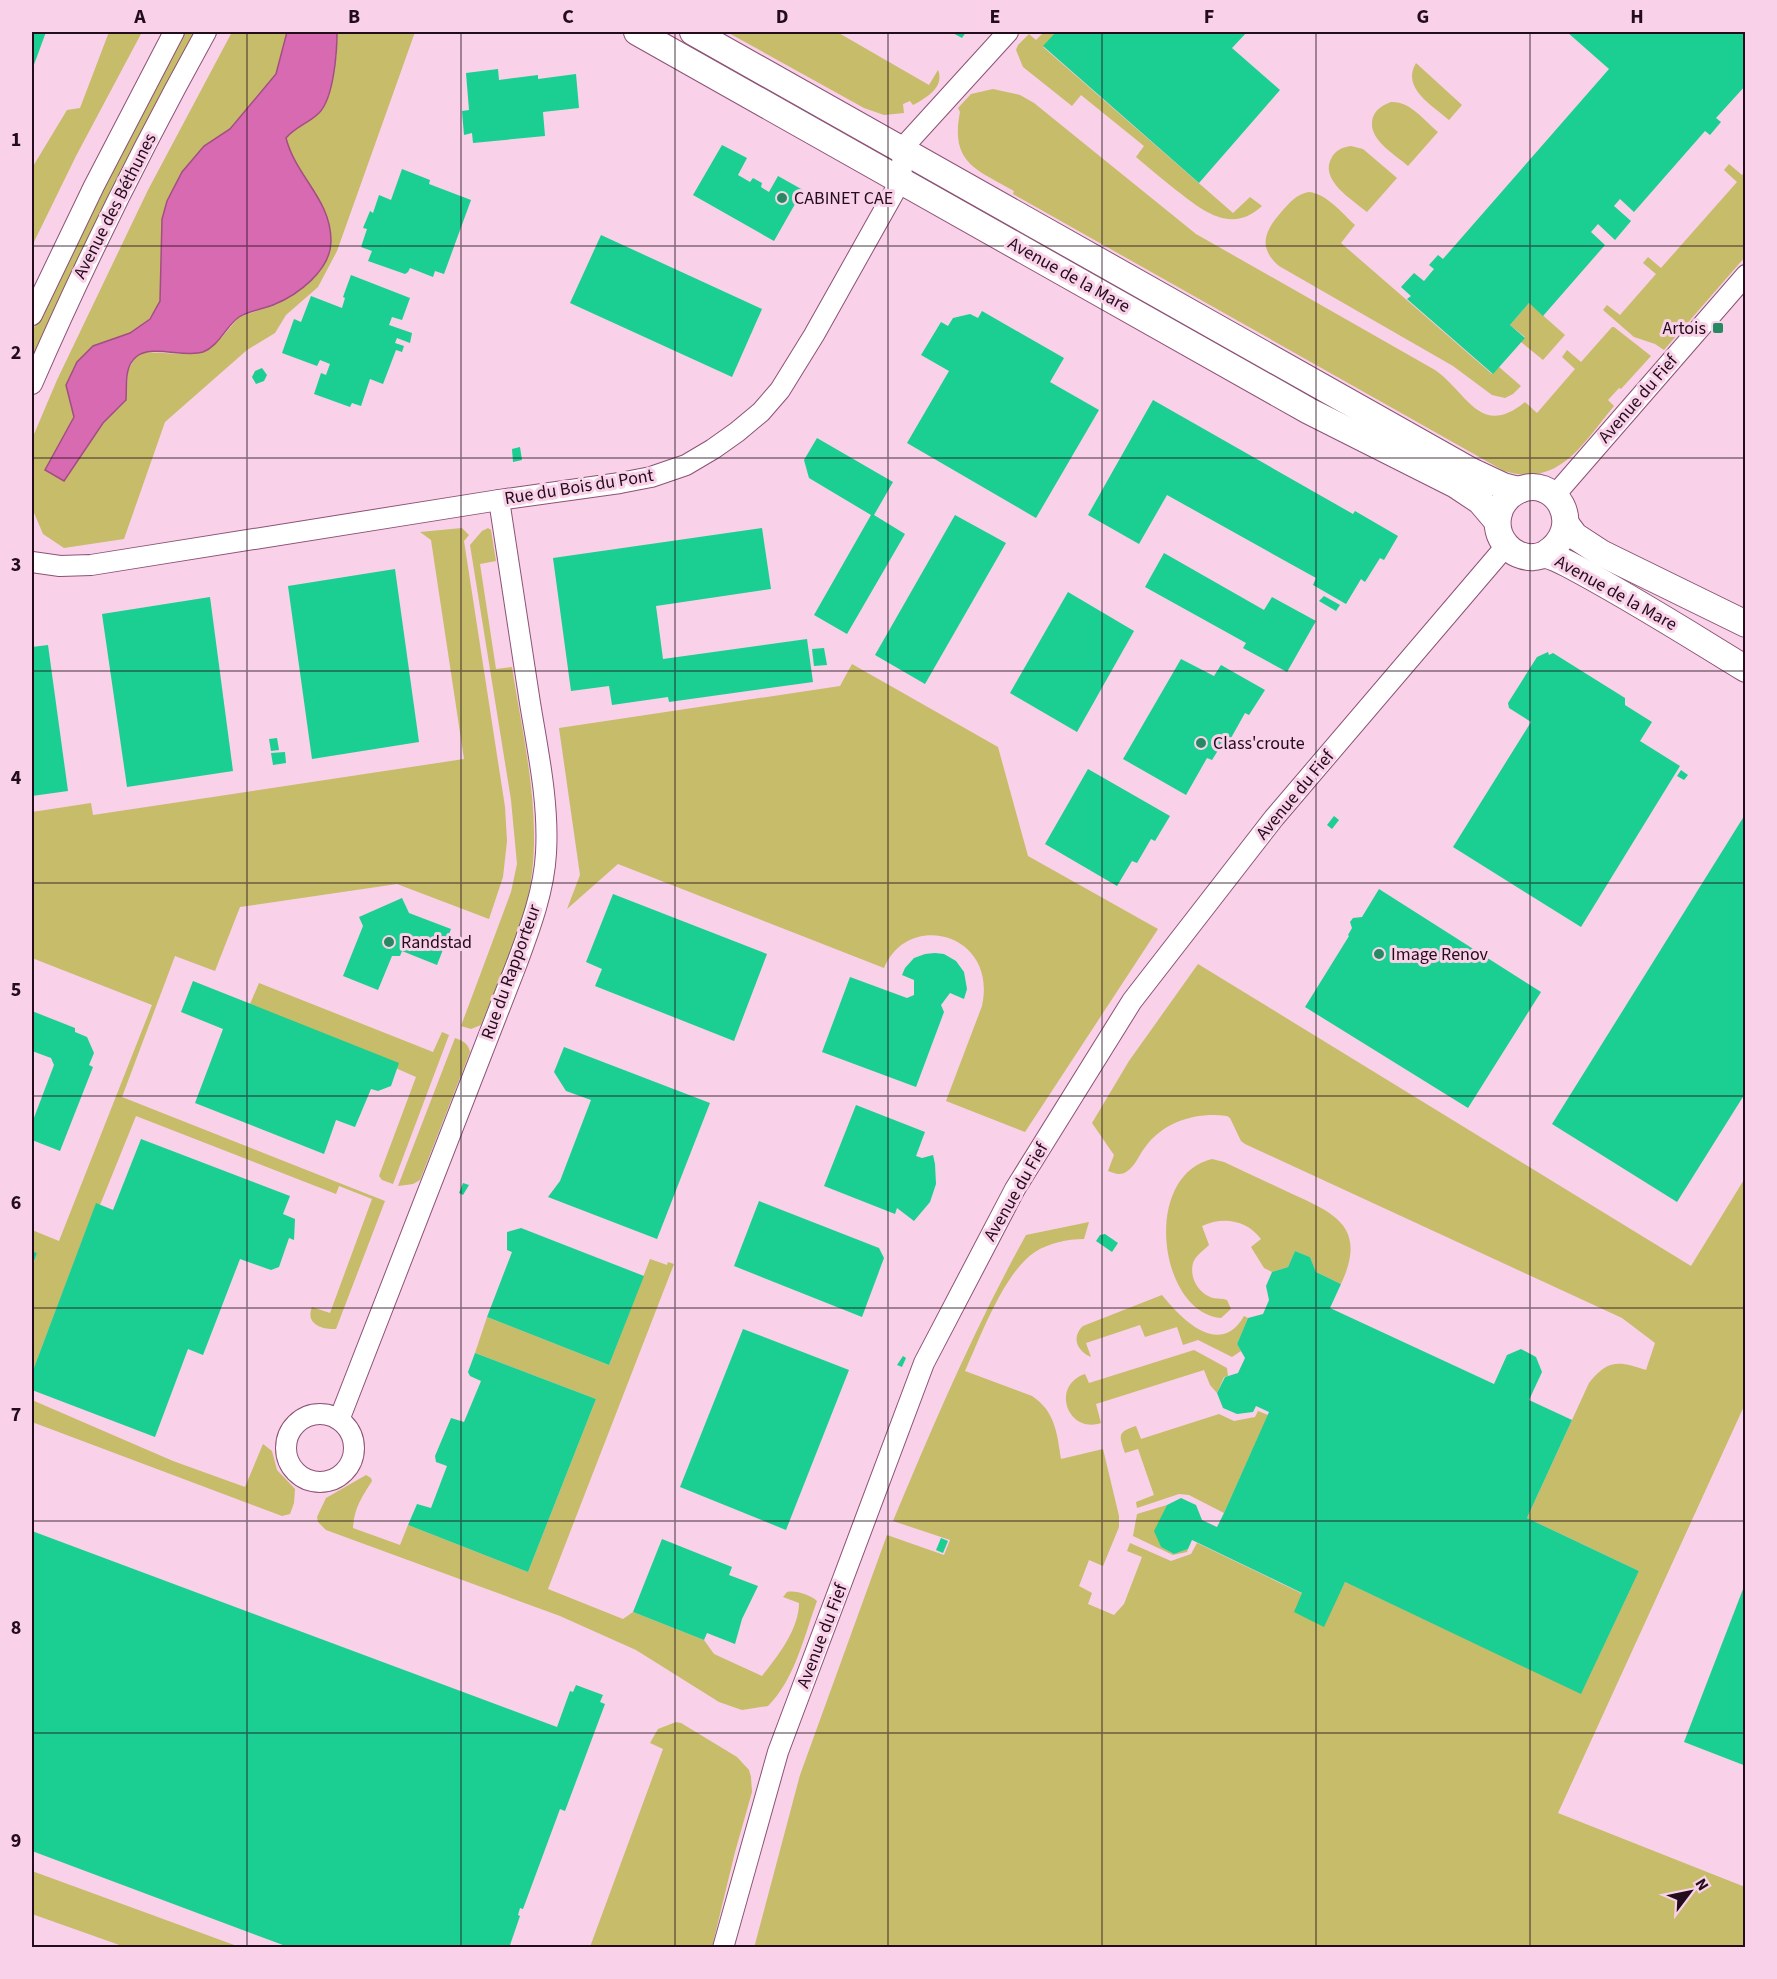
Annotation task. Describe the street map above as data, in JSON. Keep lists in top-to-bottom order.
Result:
{
  "streets": {
    "street": [
      "Avenue des Béthunes",
      "Avenue de la Mare",
      "Avenue du Fief",
      "Rue du Bois du Pont",
      "Rue du Rapporteur"
    ]
  },
  "crossings": [
    ["Avenue de la Mare", "Avenue du Fief"],
    ["Avenue de la Mare", "Rue du Bois du Pont"],
    ["Rue du Bois du Pont", "Rue du Rapporteur"]
  ],
  "places": {
    "other": [
      "CABINET CAE",
      "Class'croute",
      "Randstad",
      "Image Renov"
    ],
    "transit": ["Artois"]
  },
  "north": "top right",
  "grid": {
    "columns": [
      "A",
      "B",
      "C",
      "D",
      "E",
      "F",
      "G",
      "H"
    ],
    "rows": [
      "1",
      "2",
      "3",
      "4",
      "5",
      "6",
      "7",
      "8",
      "9"
    ]
  }
}
